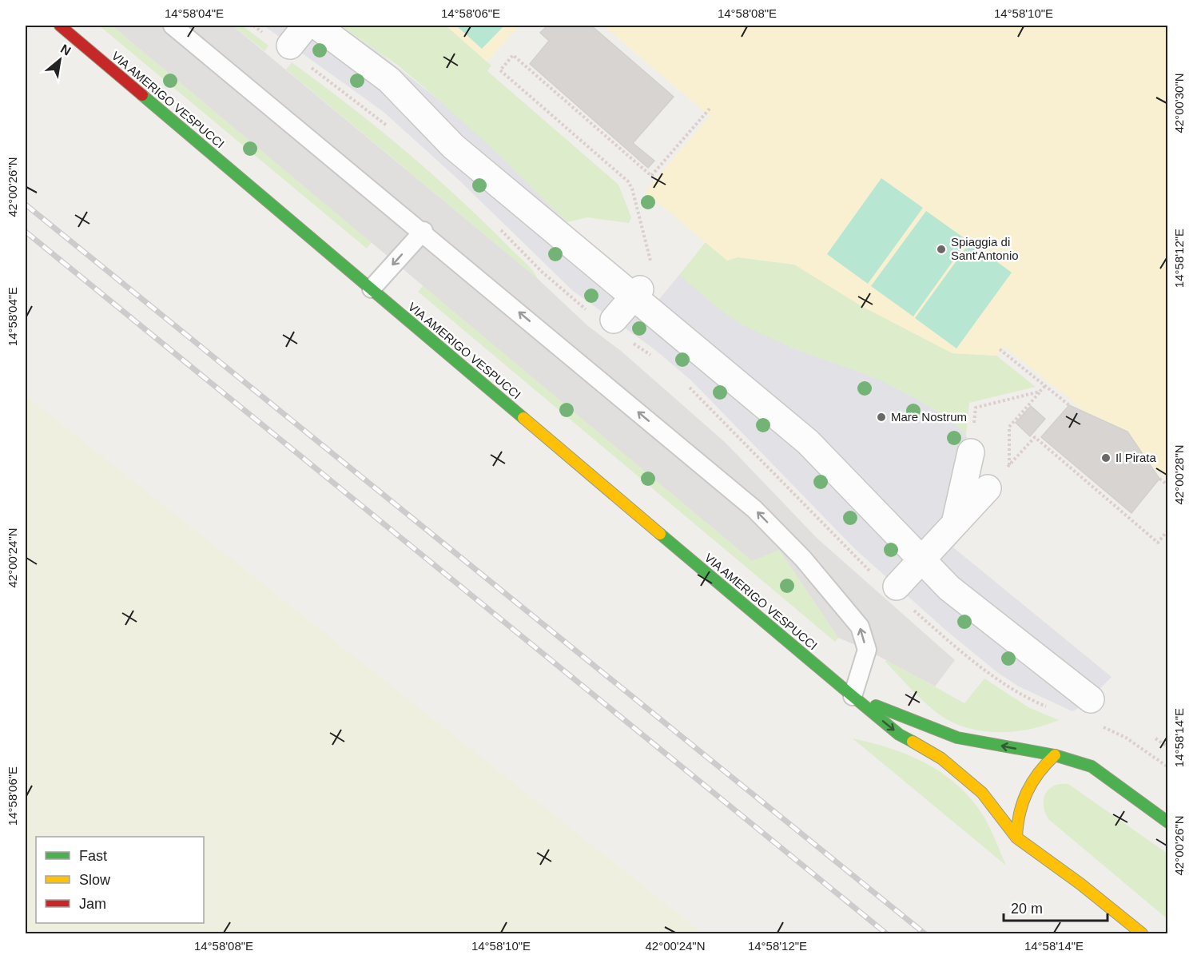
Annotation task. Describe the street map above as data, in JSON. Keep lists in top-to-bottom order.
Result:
{
  "streets": {
    "main road": ["VIA AMERIGO VESPUCCI"]
  },
  "places": ["Spiaggia di Sant'Antonio", "Mare Nostrum", "Il Pirata"],
  "legend": ["Fast", "Slow", "Jam"],
  "scale_bar": "20 m",
  "north": "top right",
  "coordinates": [
    "14°58'04\"E",
    "14°58'06\"E",
    "14°58'08\"E",
    "14°58'10\"E",
    "42°00'30\"N",
    "42°00'26\"N",
    "14°58'12\"E",
    "42°00'28\"N",
    "42°00'24\"N",
    "14°58'14\"E"
  ]
}
